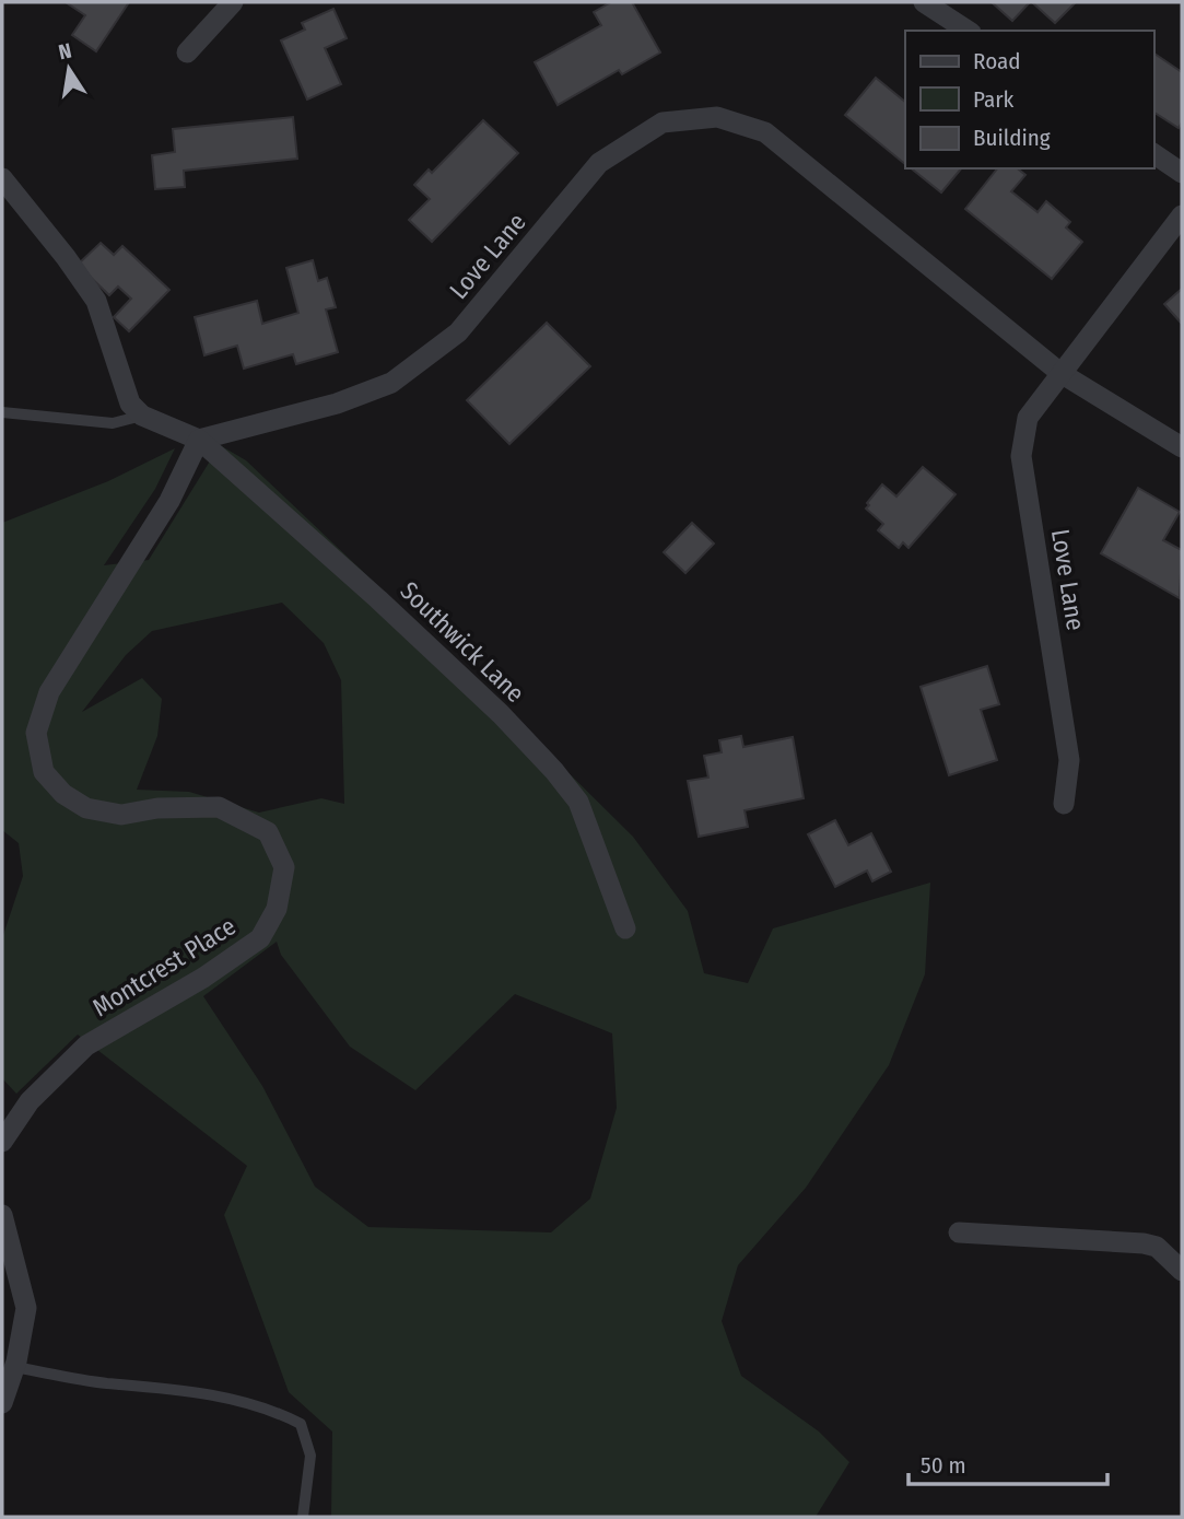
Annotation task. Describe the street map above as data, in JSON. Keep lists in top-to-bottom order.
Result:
{
  "streets": {
    "street": ["Love Lane", "Southwick Lane", "Montcrest Place"]
  },
  "crossings": [
    ["Love Lane", "Southwick Lane"],
    ["Love Lane", "Montcrest Place"],
    ["Southwick Lane", "Montcrest Place"]
  ],
  "legend": ["Road", "Park", "Building"],
  "scale_bar": "50 m",
  "north": "top"
}
